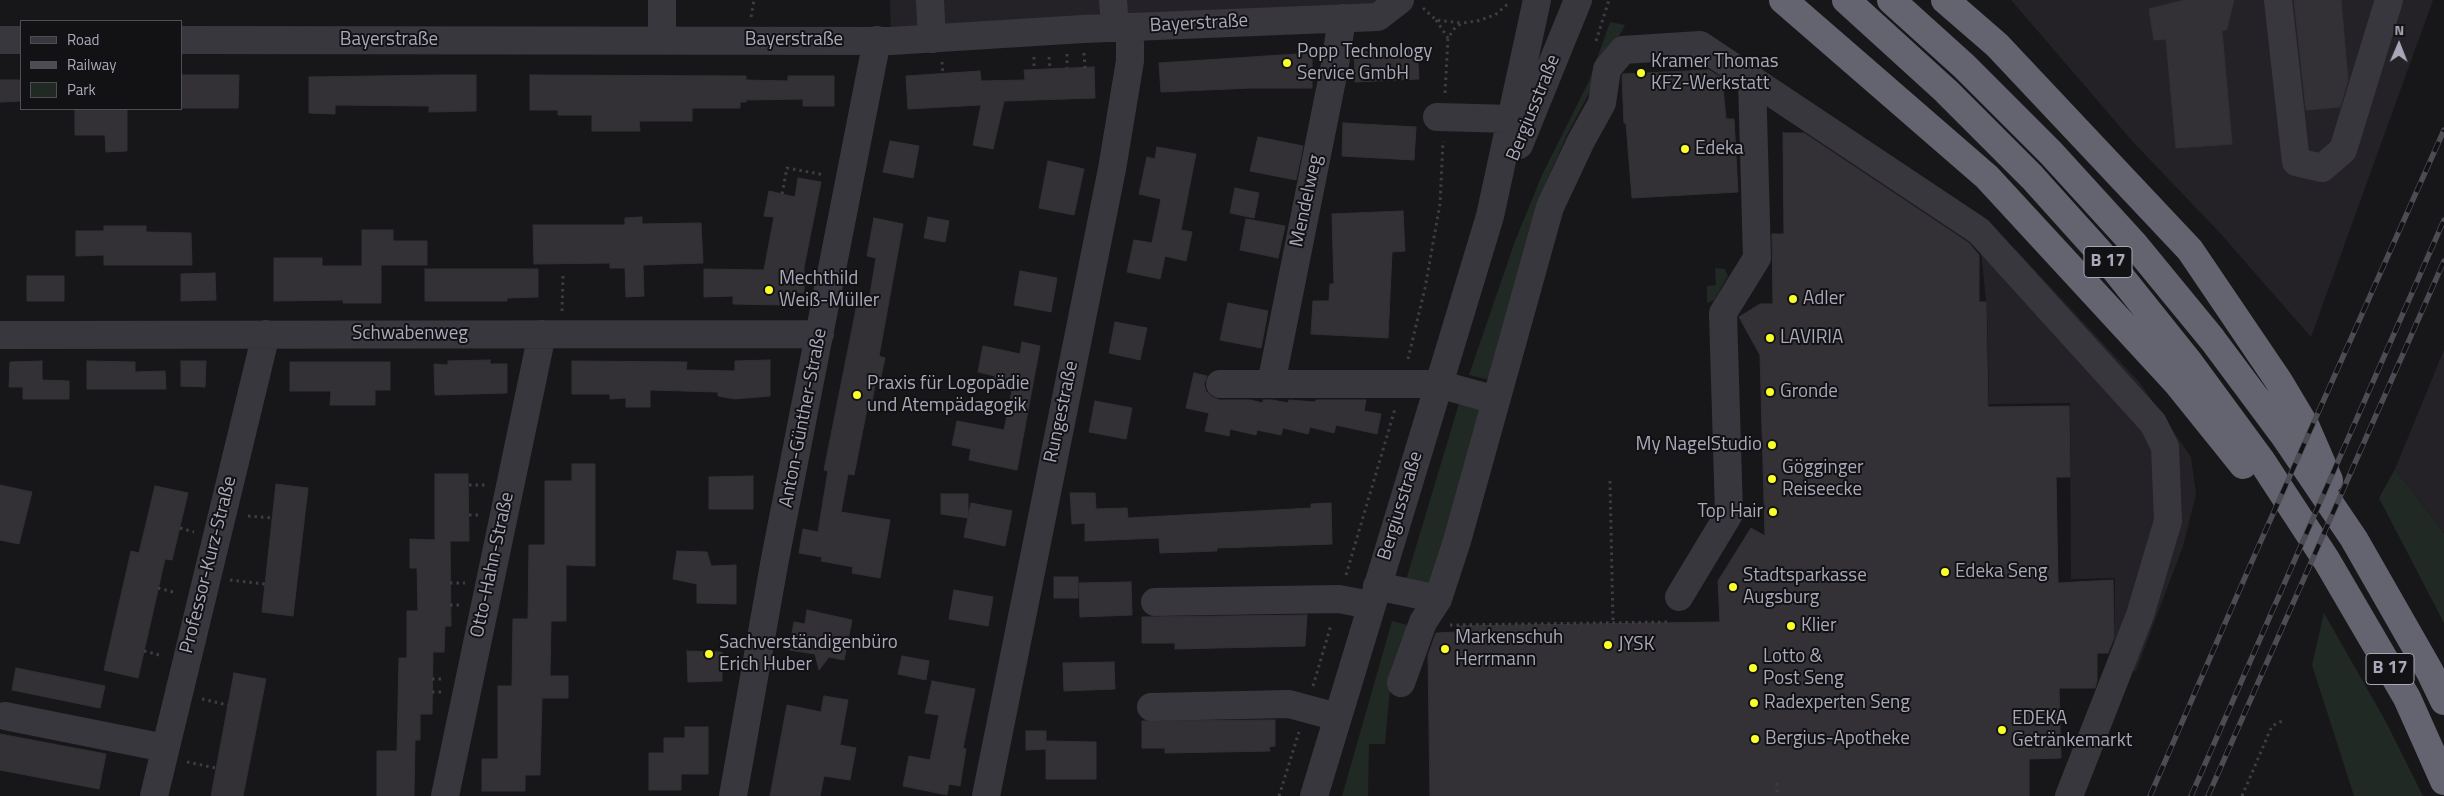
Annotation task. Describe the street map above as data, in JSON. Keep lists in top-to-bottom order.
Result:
{
  "streets": {
    "highway": ["B 17"],
    "street": [
      "Bayerstraße",
      "Bergiusstraße",
      "Mendelweg",
      "Schwabenweg",
      "Rungestraße",
      "Anton-Günther-Straße",
      "Professor-Kurz-Straße",
      "Otto-Hahn-Straße"
    ]
  },
  "crossings": [
    ["Bayerstraße", "Mendelweg"],
    ["Bayerstraße", "Rungestraße"],
    ["Bayerstraße", "Anton-Günther-Straße"],
    ["Schwabenweg", "Anton-Günther-Straße"],
    ["Schwabenweg", "Professor-Kurz-Straße"],
    ["Schwabenweg", "Otto-Hahn-Straße"]
  ],
  "places": [
    "Popp Technology Service GmbH",
    "Kramer Thomas KFZ-Werkstatt",
    "Edeka",
    "Mechthild Weiß-Müller",
    "Adler",
    "LAVIRIA",
    "Gronde",
    "Praxis für Logopädie und Atempädagogik",
    "My NagelStudio",
    "Gögginger Reiseecke",
    "Top Hair",
    "Edeka Seng",
    "Stadtsparkasse Augsburg",
    "Klier",
    "JYSK",
    "Markenschuh Herrmann",
    "Sachverständigenbüro Erich Huber",
    "Lotto & Post Seng",
    "Radexperten Seng",
    "EDEKA Getränkemarkt",
    "Bergius-Apotheke"
  ],
  "legend": ["Road", "Railway", "Park"],
  "north": "top"
}
